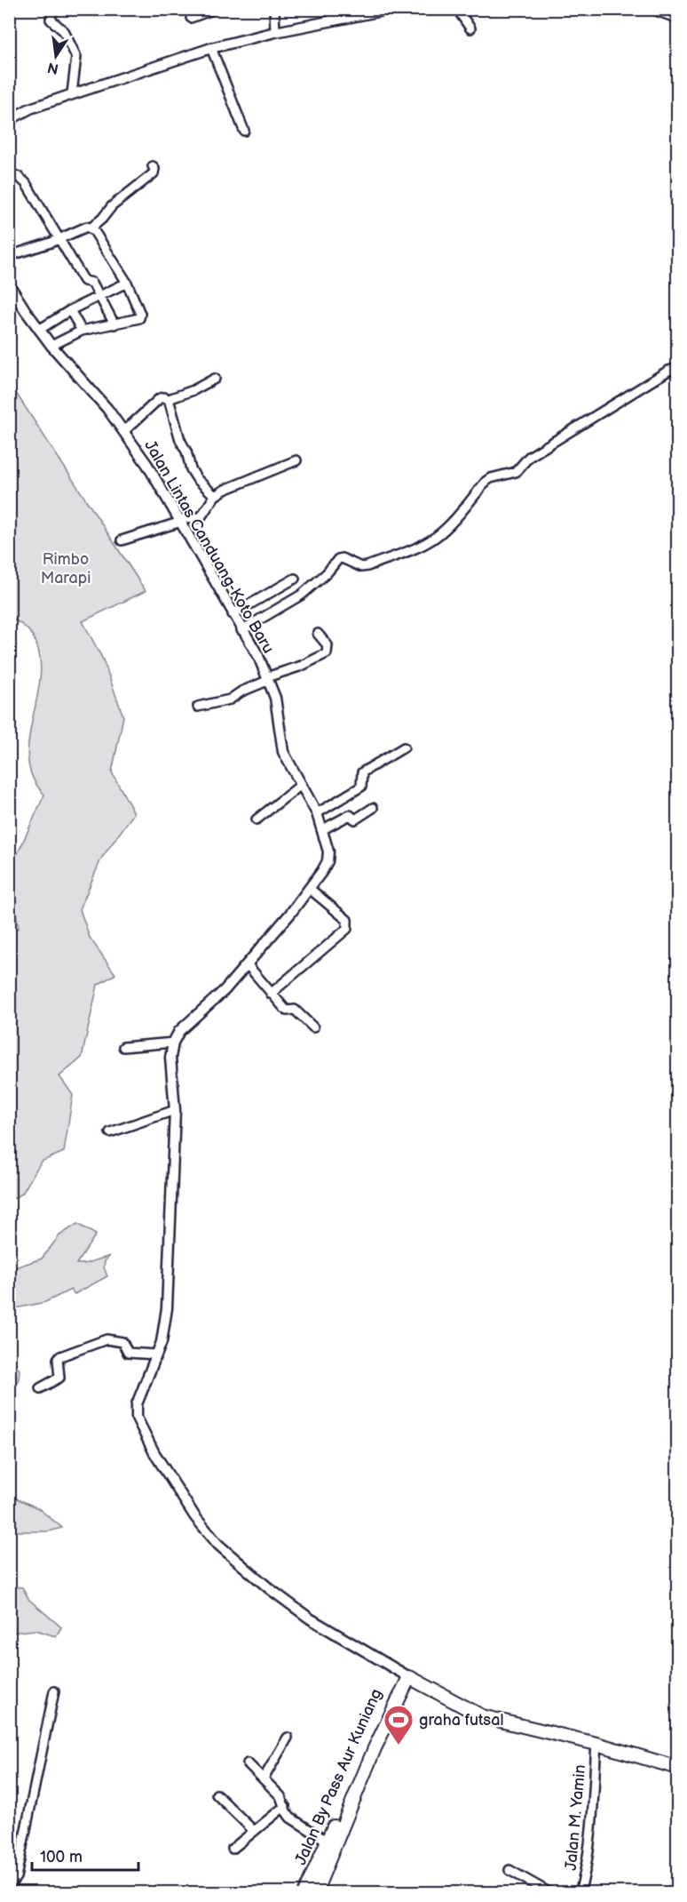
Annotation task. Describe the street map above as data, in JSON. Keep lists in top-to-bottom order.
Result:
{
  "streets": {
    "highway": ["Jalan By Pass Aur Kuniang"],
    "main road": ["Jalan Lintas Canduang-Koto Baru"],
    "street": ["Jalan M. Yamin"]
  },
  "parks": ["Rimbo Marapi"],
  "places": {
    "sports": ["graha futsal"]
  },
  "scale_bar": "100 m",
  "north": "bottom"
}
